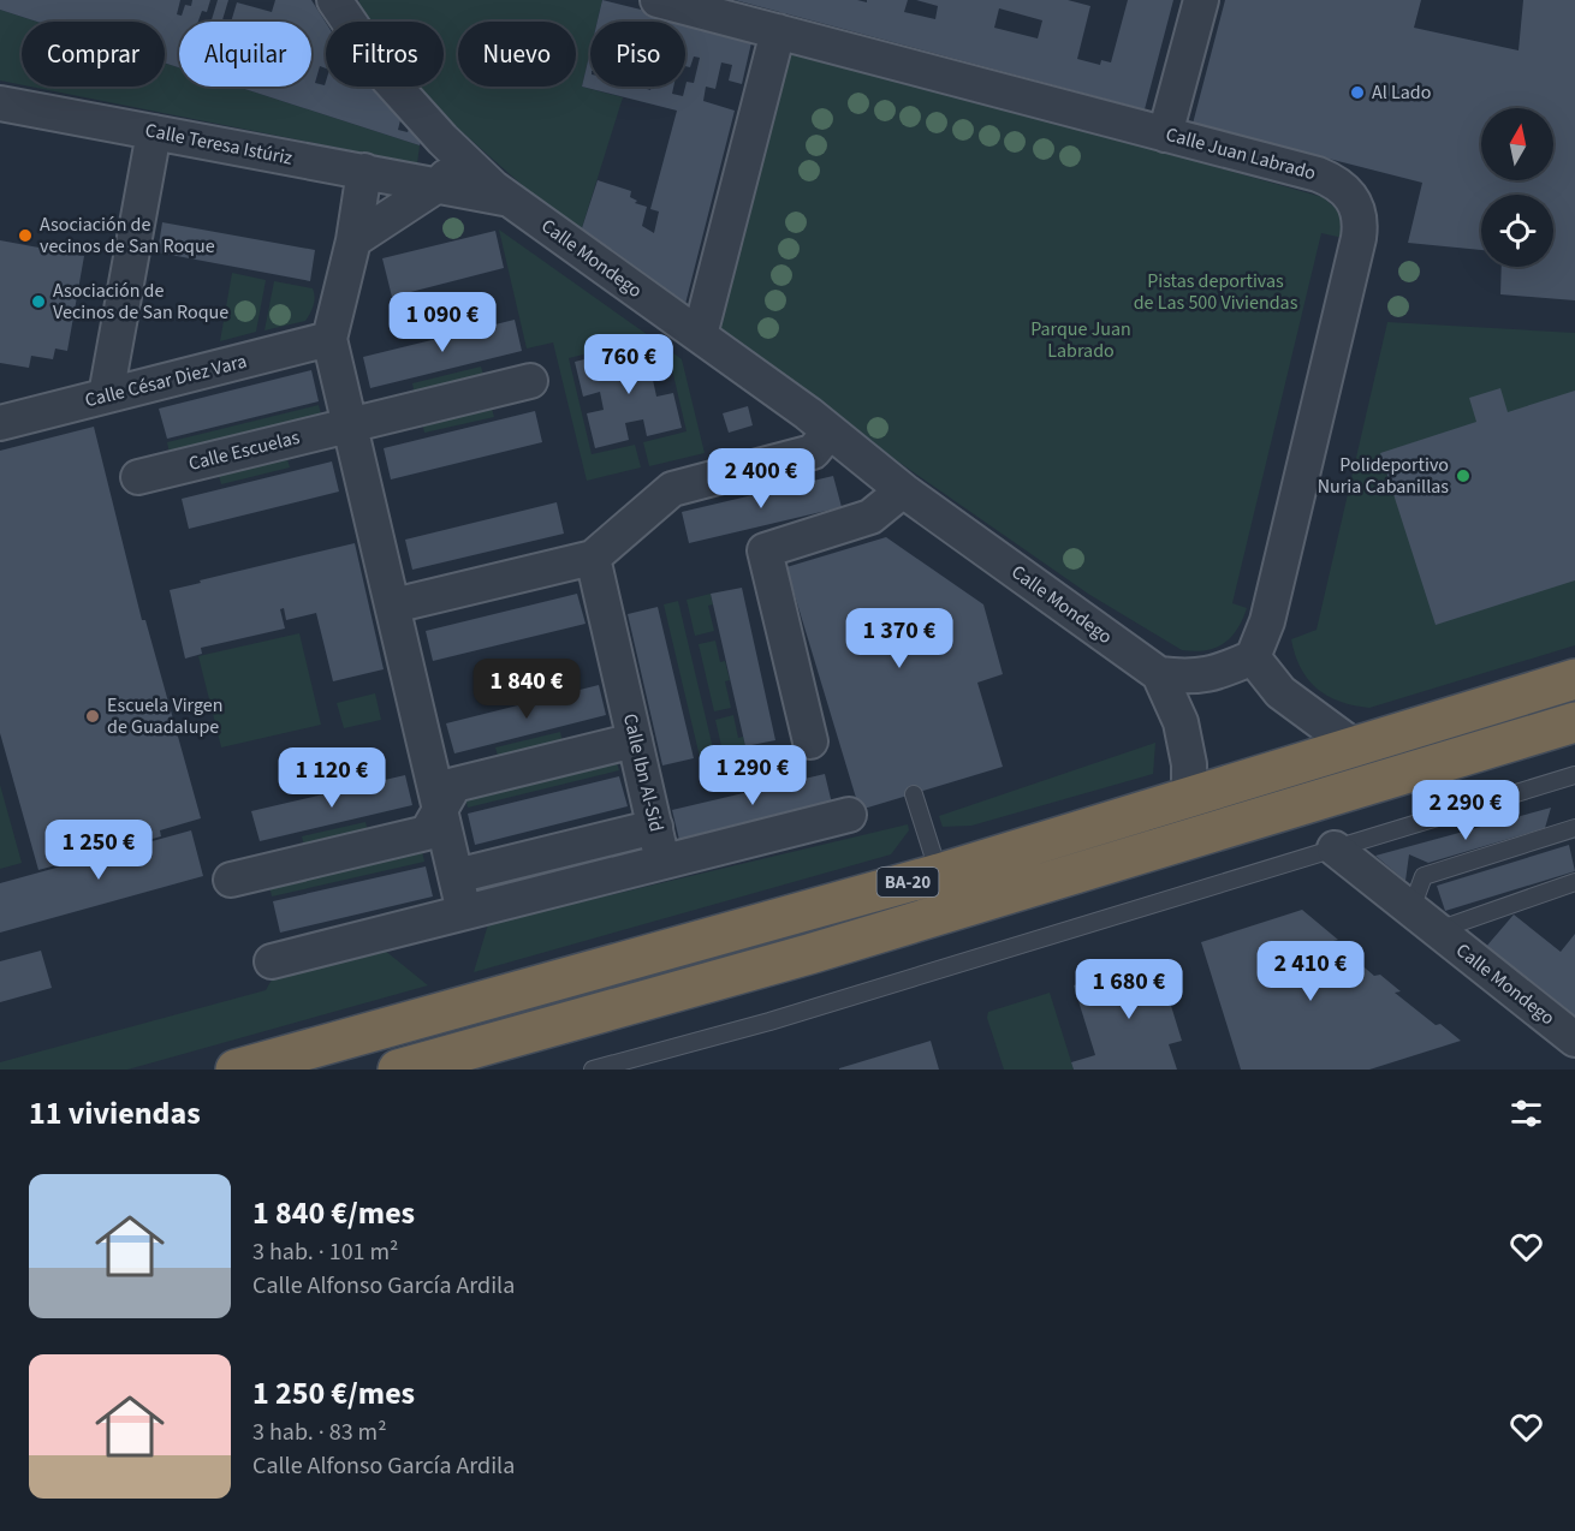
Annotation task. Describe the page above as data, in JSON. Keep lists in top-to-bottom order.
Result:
{
  "streets": {
    "highway": ["BA-20"],
    "street": [
      "Calle Teresa Istúriz",
      "Calle Juan Labrado",
      "Calle Mondego",
      "Calle César Diez Vara",
      "Calle Escuelas",
      "Calle Ibn Al-Sid"
    ]
  },
  "crossings": [
    ["Calle Teresa Istúriz", "Calle Mondego"]
  ],
  "parks": ["Pistas deportivas de Las 500 Viviendas", "Parque Juan Labrado"],
  "places": [
    "Al Lado",
    "Asociación de vecinos de San Roque",
    "Asociación de Vecinos de San Roque",
    "Polideportivo Nuria Cabanillas",
    "Escuela Virgen de Guadalupe"
  ],
  "north": "top",
  "page": {
    "chip": [
      "Comprar",
      "Alquilar",
      "Filtros",
      "Nuevo",
      "Piso"
    ],
    "price": [
      "1 090 €",
      "760 €",
      "2 400 €",
      "1 370 €",
      "1 840 €",
      "1 290 €",
      "1 120 €",
      "2 290 €",
      "1 250 €",
      "2 410 €",
      "1 680 €"
    ],
    "heading": "11 viviendas",
    "list": [
      {
        "name": "1 840 €/mes",
        "note": "3 hab. · 101 m² · Calle Alfonso García Ardila"
      },
      {
        "name": "1 250 €/mes",
        "note": "3 hab. · 83 m² · Calle Alfonso García Ardila"
      }
    ]
  }
}
